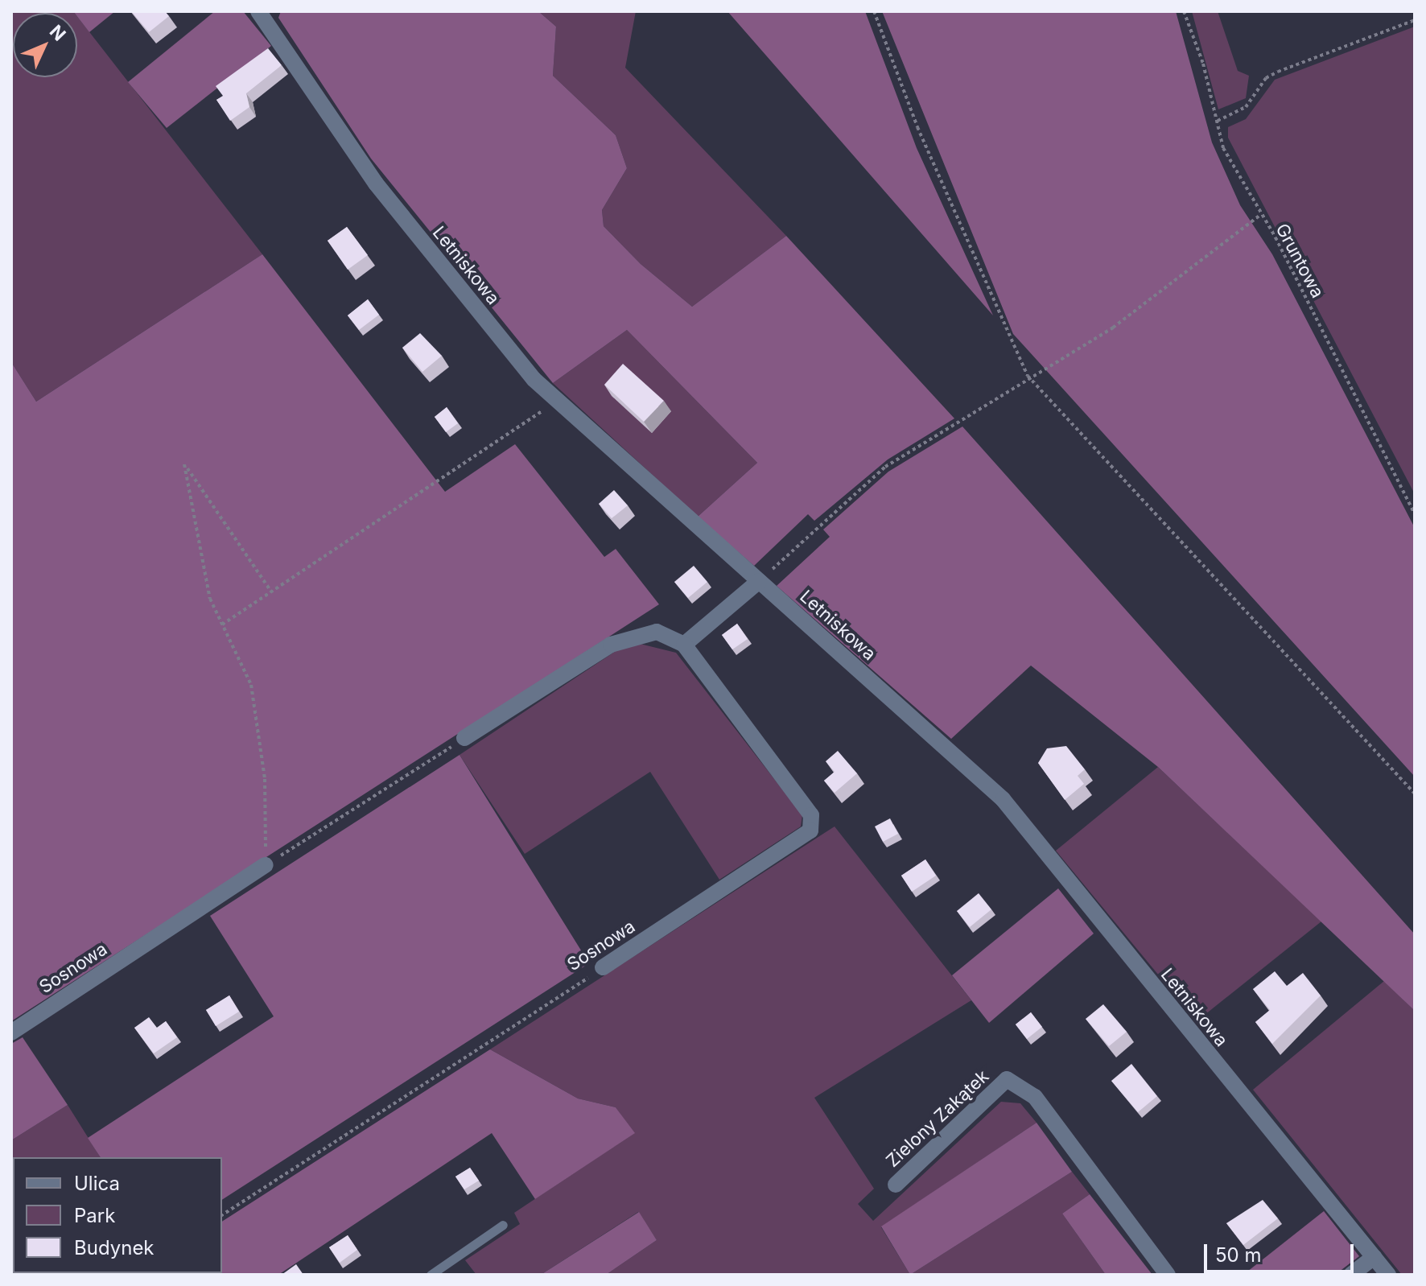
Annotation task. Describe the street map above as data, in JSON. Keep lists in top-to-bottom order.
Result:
{
  "streets": {
    "street": ["Letniskowa", "Sosnowa", "Zielony Zakątek"],
    "path": ["Gruntowa"]
  },
  "legend": ["Ulica", "Park", "Budynek"],
  "scale_bar": "50 m",
  "north": "top right"
}
